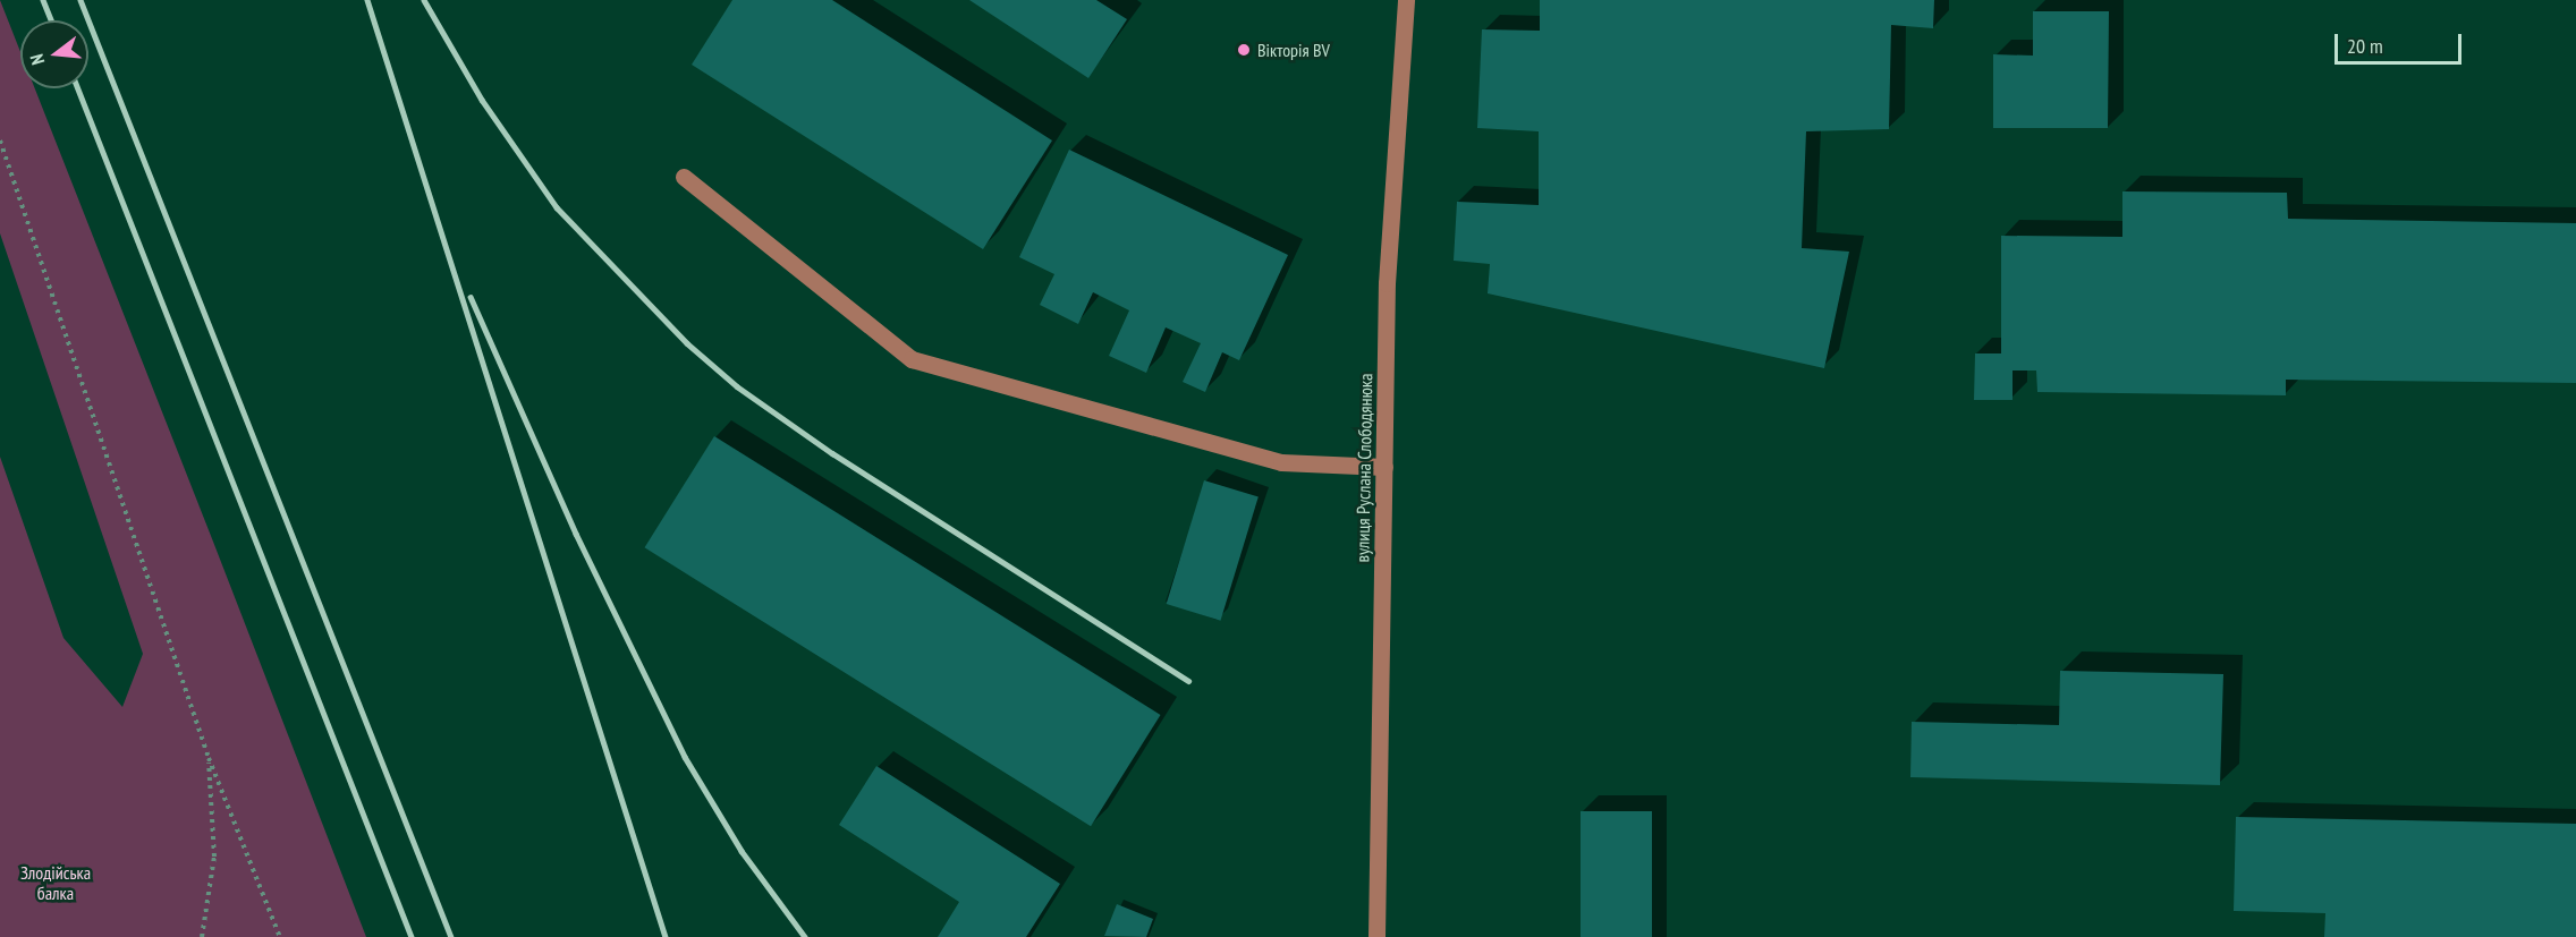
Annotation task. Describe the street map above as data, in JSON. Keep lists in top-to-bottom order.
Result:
{
  "streets": {
    "street": ["вулиця Руслана Слободянюка"]
  },
  "parks": ["Злодійська балка"],
  "places": ["Вікторія BV"],
  "scale_bar": "20 m",
  "north": "left"
}
